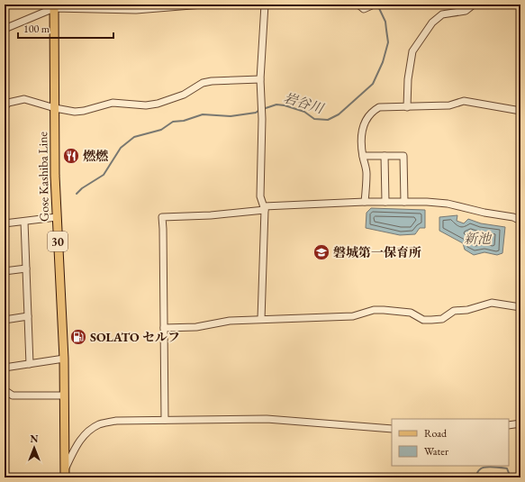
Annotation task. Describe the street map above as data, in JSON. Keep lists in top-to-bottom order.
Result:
{
  "streets": {
    "main road": ["Gose Kashiba Line", "30"]
  },
  "water": ["岩谷川", "新池"],
  "places": {
    "restaurant": ["燃燃"],
    "school or university": ["磐城第一保育所"],
    "fuel station": ["SOLATO セルフ"]
  },
  "legend": ["Road", "Water"],
  "scale_bar": "100 m",
  "north": "top"
}
